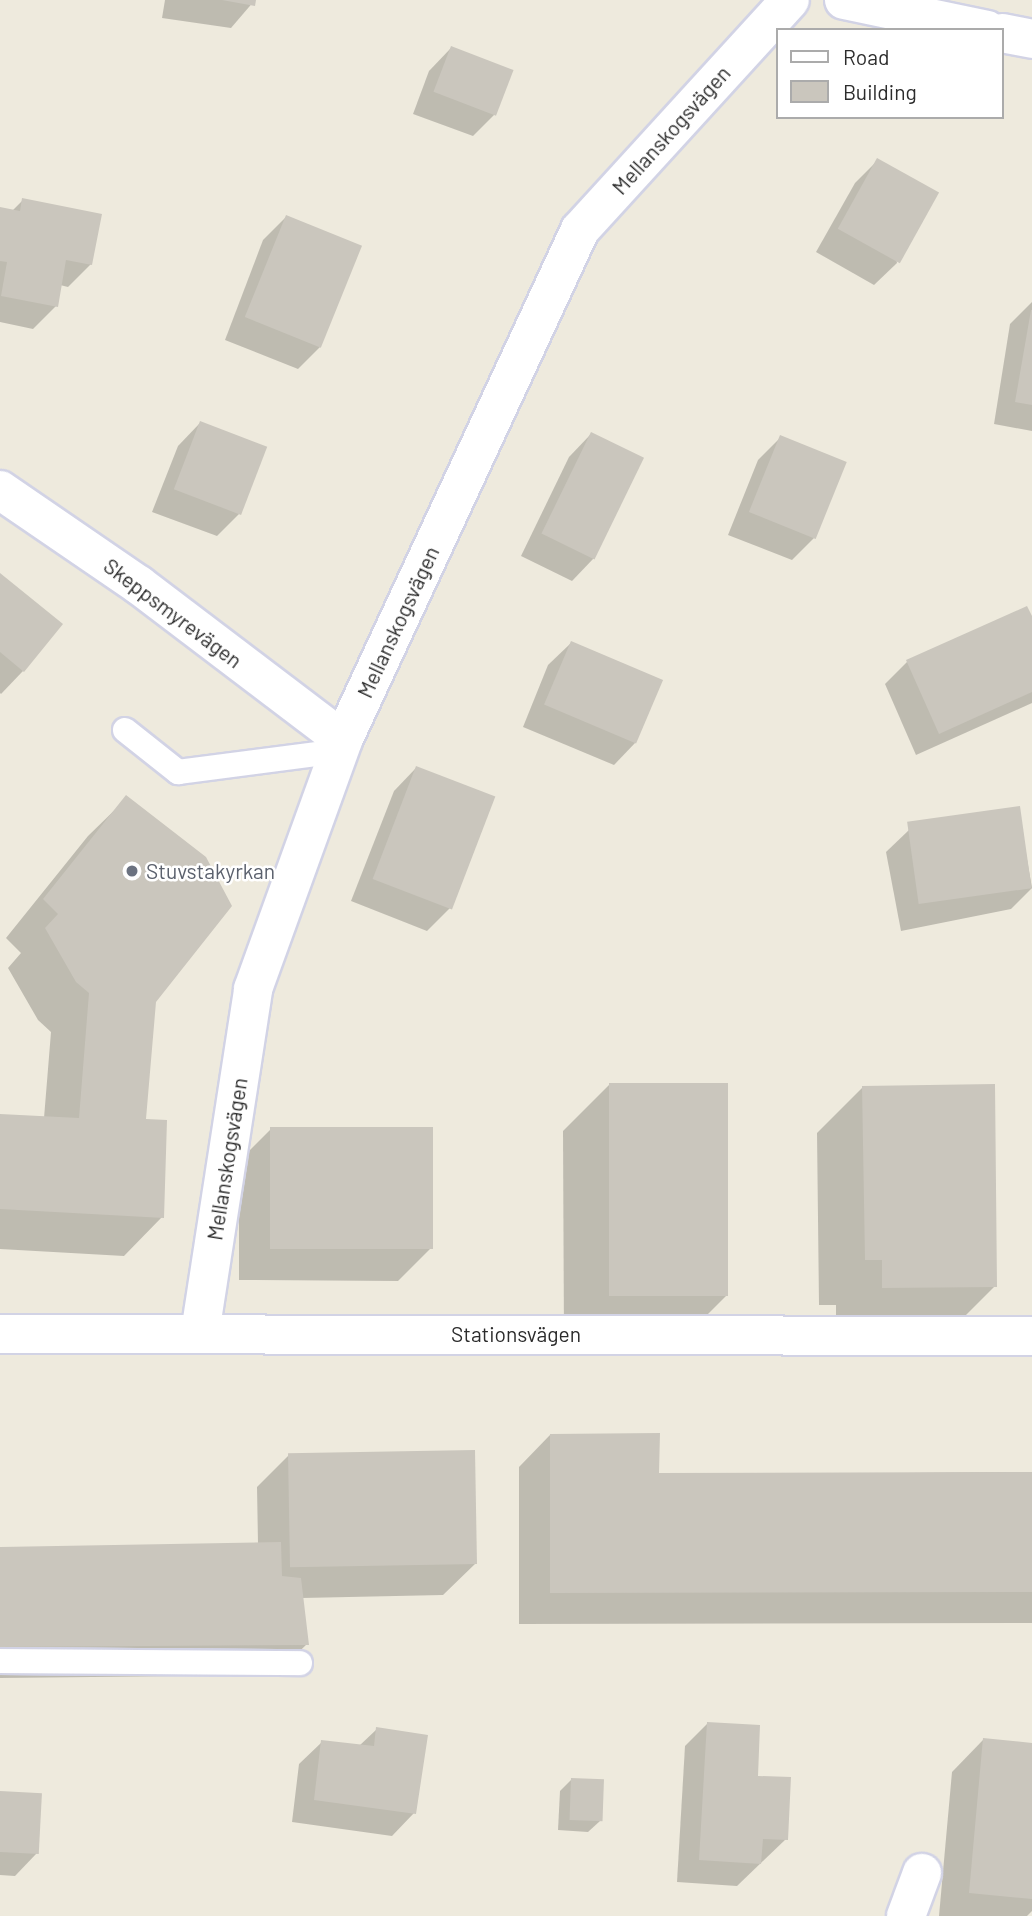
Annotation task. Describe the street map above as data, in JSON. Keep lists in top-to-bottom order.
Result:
{
  "streets": {
    "street": ["Mellanskogsvägen", "Skeppsmyrevägen", "Stationsvägen"]
  },
  "crossings": [
    ["Mellanskogsvägen", "Skeppsmyrevägen"],
    ["Mellanskogsvägen", "Stationsvägen"]
  ],
  "places": ["Stuvstakyrkan"],
  "legend": ["Road", "Building"]
}
